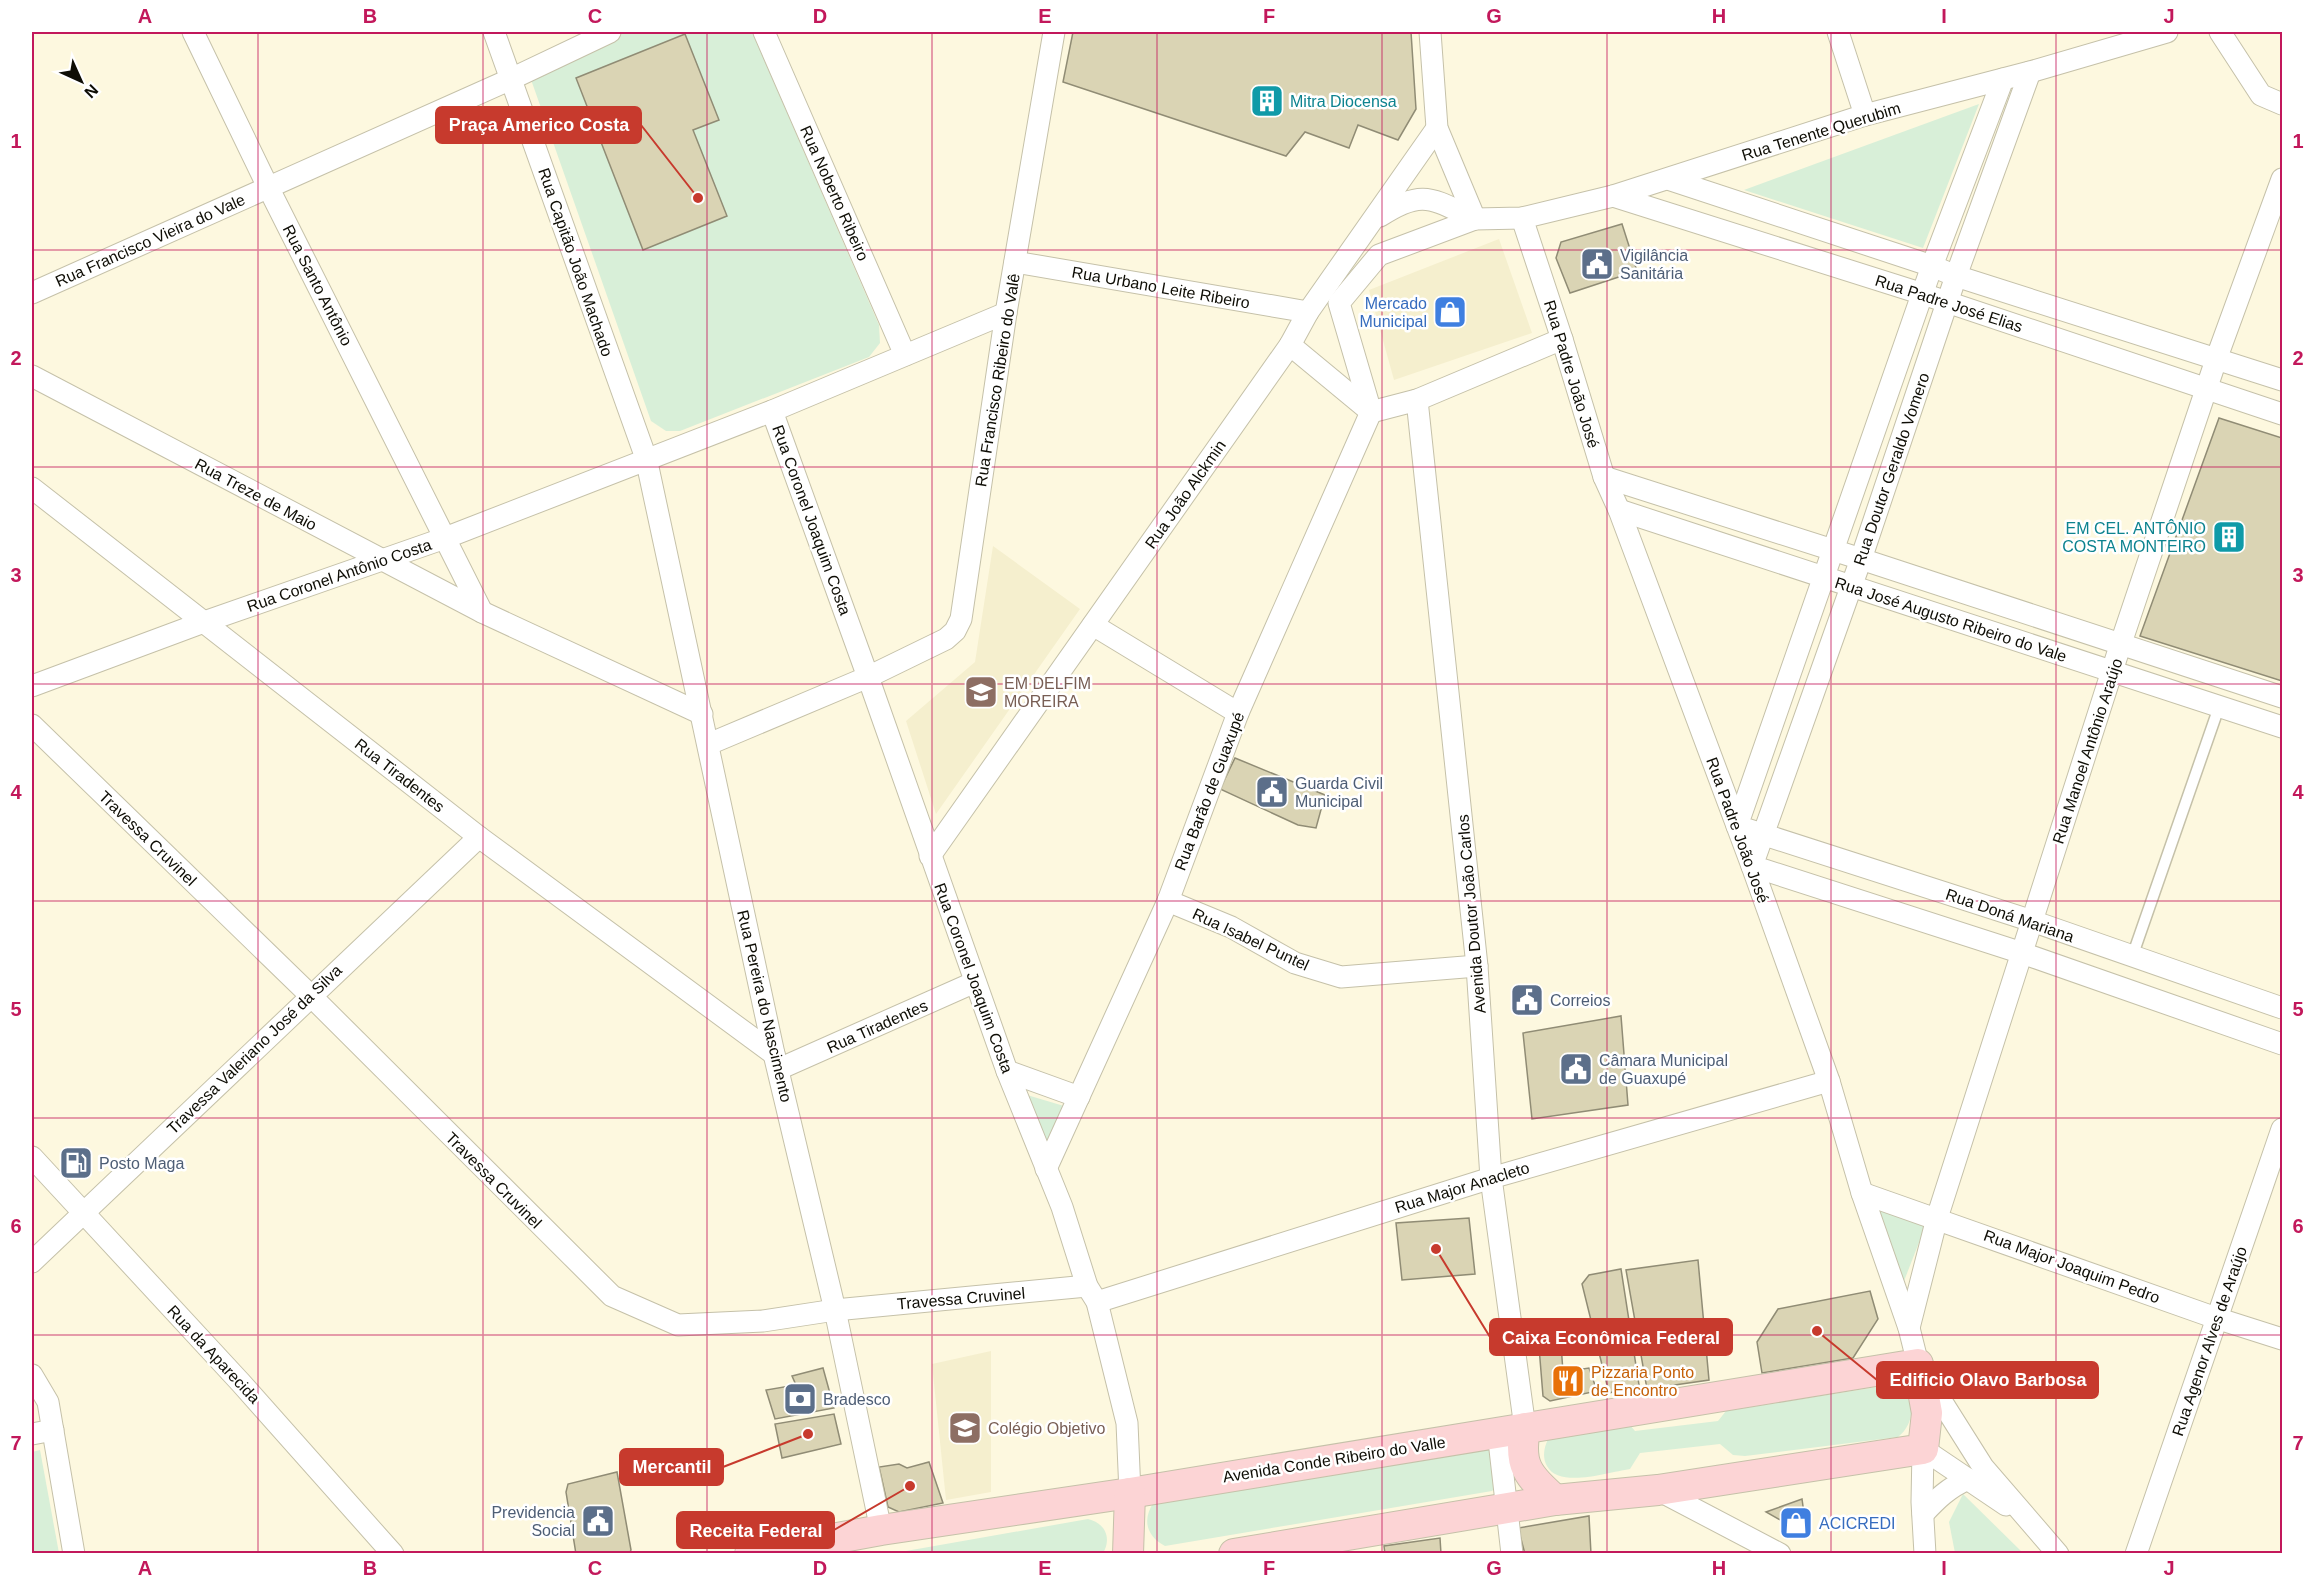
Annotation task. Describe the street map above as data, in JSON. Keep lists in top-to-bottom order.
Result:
{
  "streets": {
    "main road": ["Rua Padre João José", "Rua Coronel Joaquim Costa", "Avenida Conde Ribeiro do Valle"],
    "street": [
      "Rua Tenente Querubim",
      "Rua Noberto Ribeiro",
      "Rua Francisco Vieira do Vale",
      "Rua Capitão João Machado",
      "Rua Santo Antônio",
      "Rua Urbano Leite Ribeiro",
      "Rua Padre José Elias",
      "Rua Francisco Ribeiro do Valê",
      "Rua Doutor Geraldo Vomero",
      "Rua Treze de Maio",
      "Rua João Alckmin",
      "Rua Coronel Antônio Costa",
      "Rua José Augusto Ribeiro do Vale",
      "Rua Manoel Antônio Araújo",
      "Rua Tiradentes",
      "Rua Barão de Guaxupé",
      "Travessa Cruvinel",
      "Avenida Doutor João Carlos",
      "Rua Doná Mariana",
      "Rua Isabel Puntel",
      "Rua Pereira do Nascimento",
      "Travessa Valeriano José da Silva",
      "Rua Major Anacleto",
      "Rua Major Joaquim Pedro",
      "Rua Agenor Alves de Araújo",
      "Rua da Aparecida"
    ]
  },
  "crossings": [
    ["Rua Tenente Querubim", "Rua Padre José Elias"],
    ["Rua Tenente Querubim", "Rua Padre João José"],
    ["Rua Tenente Querubim", "Rua Doutor Geraldo Vomero"],
    ["Rua Noberto Ribeiro", "Rua Coronel Antônio Costa"],
    ["Rua Francisco Vieira do Vale", "Rua Capitão João Machado"],
    ["Rua Francisco Vieira do Vale", "Rua Santo Antônio"],
    ["Rua Capitão João Machado", "Rua Coronel Antônio Costa"],
    ["Rua Capitão João Machado", "Rua Pereira do Nascimento"],
    ["Rua Santo Antônio", "Rua Coronel Antônio Costa"],
    ["Rua Urbano Leite Ribeiro", "Rua Francisco Ribeiro do Valê"],
    ["Rua Urbano Leite Ribeiro", "Rua João Alckmin"],
    ["Rua Padre José Elias", "Rua Doutor Geraldo Vomero"],
    ["Rua Padre José Elias", "Rua Manoel Antônio Araújo"],
    ["Rua Padre João José", "Rua Doutor Geraldo Vomero"],
    ["Rua Padre João José", "Rua José Augusto Ribeiro do Vale"],
    ["Rua Padre João José", "Rua Manoel Antônio Araújo"],
    ["Rua Padre João José", "Rua Doná Mariana"],
    ["Rua Padre João José", "Rua Major Anacleto"],
    ["Rua Padre João José", "Rua Major Joaquim Pedro"],
    ["Rua Padre João José", "Avenida Conde Ribeiro do Valle"],
    ["Rua Francisco Ribeiro do Valê", "Rua Coronel Joaquim Costa"],
    ["Rua Francisco Ribeiro do Valê", "Rua Coronel Antônio Costa"],
    ["Rua Francisco Ribeiro do Valê", "Rua Pereira do Nascimento"],
    ["Rua Doutor Geraldo Vomero", "Rua José Augusto Ribeiro do Vale"],
    ["Rua Doutor Geraldo Vomero", "Rua Doná Mariana"],
    ["Rua Treze de Maio", "Rua Coronel Antônio Costa"],
    ["Rua Treze de Maio", "Rua Pereira do Nascimento"],
    ["Rua João Alckmin", "Rua Coronel Joaquim Costa"],
    ["Rua Coronel Joaquim Costa", "Rua Coronel Antônio Costa"],
    ["Rua Coronel Joaquim Costa", "Rua Tiradentes"],
    ["Rua Coronel Joaquim Costa", "Rua Barão de Guaxupé"],
    ["Rua Coronel Joaquim Costa", "Travessa Cruvinel"],
    ["Rua Coronel Joaquim Costa", "Rua Major Anacleto"],
    ["Rua Coronel Joaquim Costa", "Avenida Conde Ribeiro do Valle"],
    ["Rua Coronel Antônio Costa", "Rua Tiradentes"],
    ["Rua Coronel Antônio Costa", "Rua Pereira do Nascimento"],
    ["Rua José Augusto Ribeiro do Vale", "Rua Manoel Antônio Araújo"],
    ["Rua Manoel Antônio Araújo", "Rua Doná Mariana"],
    ["Rua Manoel Antônio Araújo", "Rua Major Joaquim Pedro"],
    ["Rua Tiradentes", "Rua Pereira do Nascimento"],
    ["Rua Tiradentes", "Travessa Valeriano José da Silva"],
    ["Rua Barão de Guaxupé", "Rua Isabel Puntel"],
    ["Travessa Cruvinel", "Rua Pereira do Nascimento"],
    ["Travessa Cruvinel", "Travessa Valeriano José da Silva"],
    ["Travessa Cruvinel", "Rua Major Anacleto"],
    ["Avenida Doutor João Carlos", "Rua Isabel Puntel"],
    ["Avenida Doutor João Carlos", "Rua Major Anacleto"],
    ["Avenida Doutor João Carlos", "Avenida Conde Ribeiro do Valle"],
    ["Rua Pereira do Nascimento", "Avenida Conde Ribeiro do Valle"],
    ["Travessa Valeriano José da Silva", "Rua da Aparecida"],
    ["Rua Major Joaquim Pedro", "Rua Agenor Alves de Araújo"]
  ],
  "places": {
    "building": ["Mitra Diocensa", "EM CEL. ANTÔNIO COSTA MONTEIRO"],
    "other": [
      "Praça Americo Costa",
      "Caixa Econômica Federal",
      "Edificio Olavo Barbosa",
      "Mercantil",
      "Receita Federal"
    ],
    "public building": [
      "Vigilância Sanitária",
      "Guarda Civil Municipal",
      "Correios",
      "Câmara Municipal de Guaxupé",
      "Previdencia Social"
    ],
    "shop": ["Mercado Municipal", "ACICREDI"],
    "school or university": ["EM DELFIM MOREIRA", "Colégio Objetivo"],
    "fuel station": ["Posto Maga"],
    "restaurant": ["Pizzaria Ponto de Encontro"],
    "bank": ["Bradesco"]
  },
  "north": "bottom right",
  "grid": {
    "columns": [
      "A",
      "B",
      "C",
      "D",
      "E",
      "F",
      "G",
      "H",
      "I",
      "J"
    ],
    "rows": [
      "1",
      "2",
      "3",
      "4",
      "5",
      "6",
      "7"
    ]
  }
}
